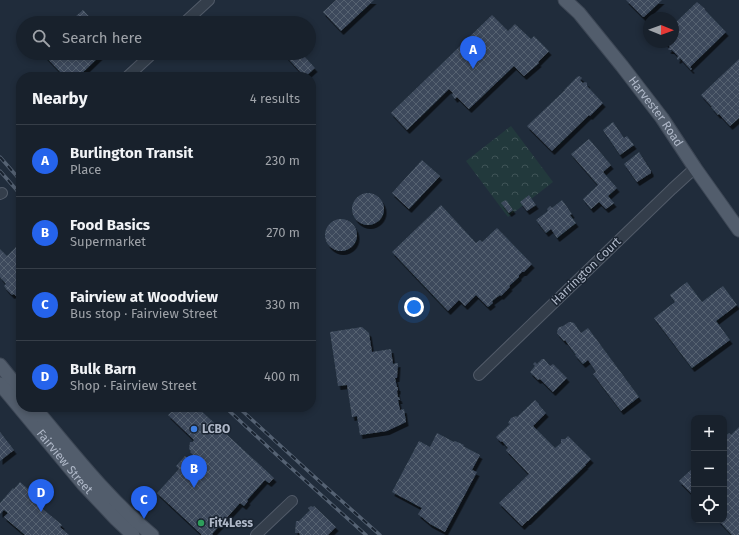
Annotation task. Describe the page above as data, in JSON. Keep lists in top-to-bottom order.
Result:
{
  "streets": {
    "main road": ["Harvester Road", "Fairview Street"],
    "street": ["Harrington Court"]
  },
  "crossings": [
    ["Harvester Road", "Harrington Court"]
  ],
  "places": ["LCBO", "Fit4Less"],
  "north": "right",
  "page": {
    "search": "Search here",
    "pins": [
      "A",
      "B",
      "D",
      "C"
    ],
    "heading": ["Nearby", "4 results"],
    "list": [
      {
        "mark": "A",
        "name": "Burlington Transit",
        "note": "Place",
        "value": "230 m"
      },
      {
        "mark": "B",
        "name": "Food Basics",
        "note": "Supermarket",
        "value": "270 m"
      },
      {
        "mark": "C",
        "name": "Fairview at Woodview",
        "note": "Bus stop · Fairview Street",
        "value": "330 m"
      },
      {
        "mark": "D",
        "name": "Bulk Barn",
        "note": "Shop · Fairview Street",
        "value": "400 m"
      }
    ],
    "map_buttons": ["+", "−"]
  }
}
